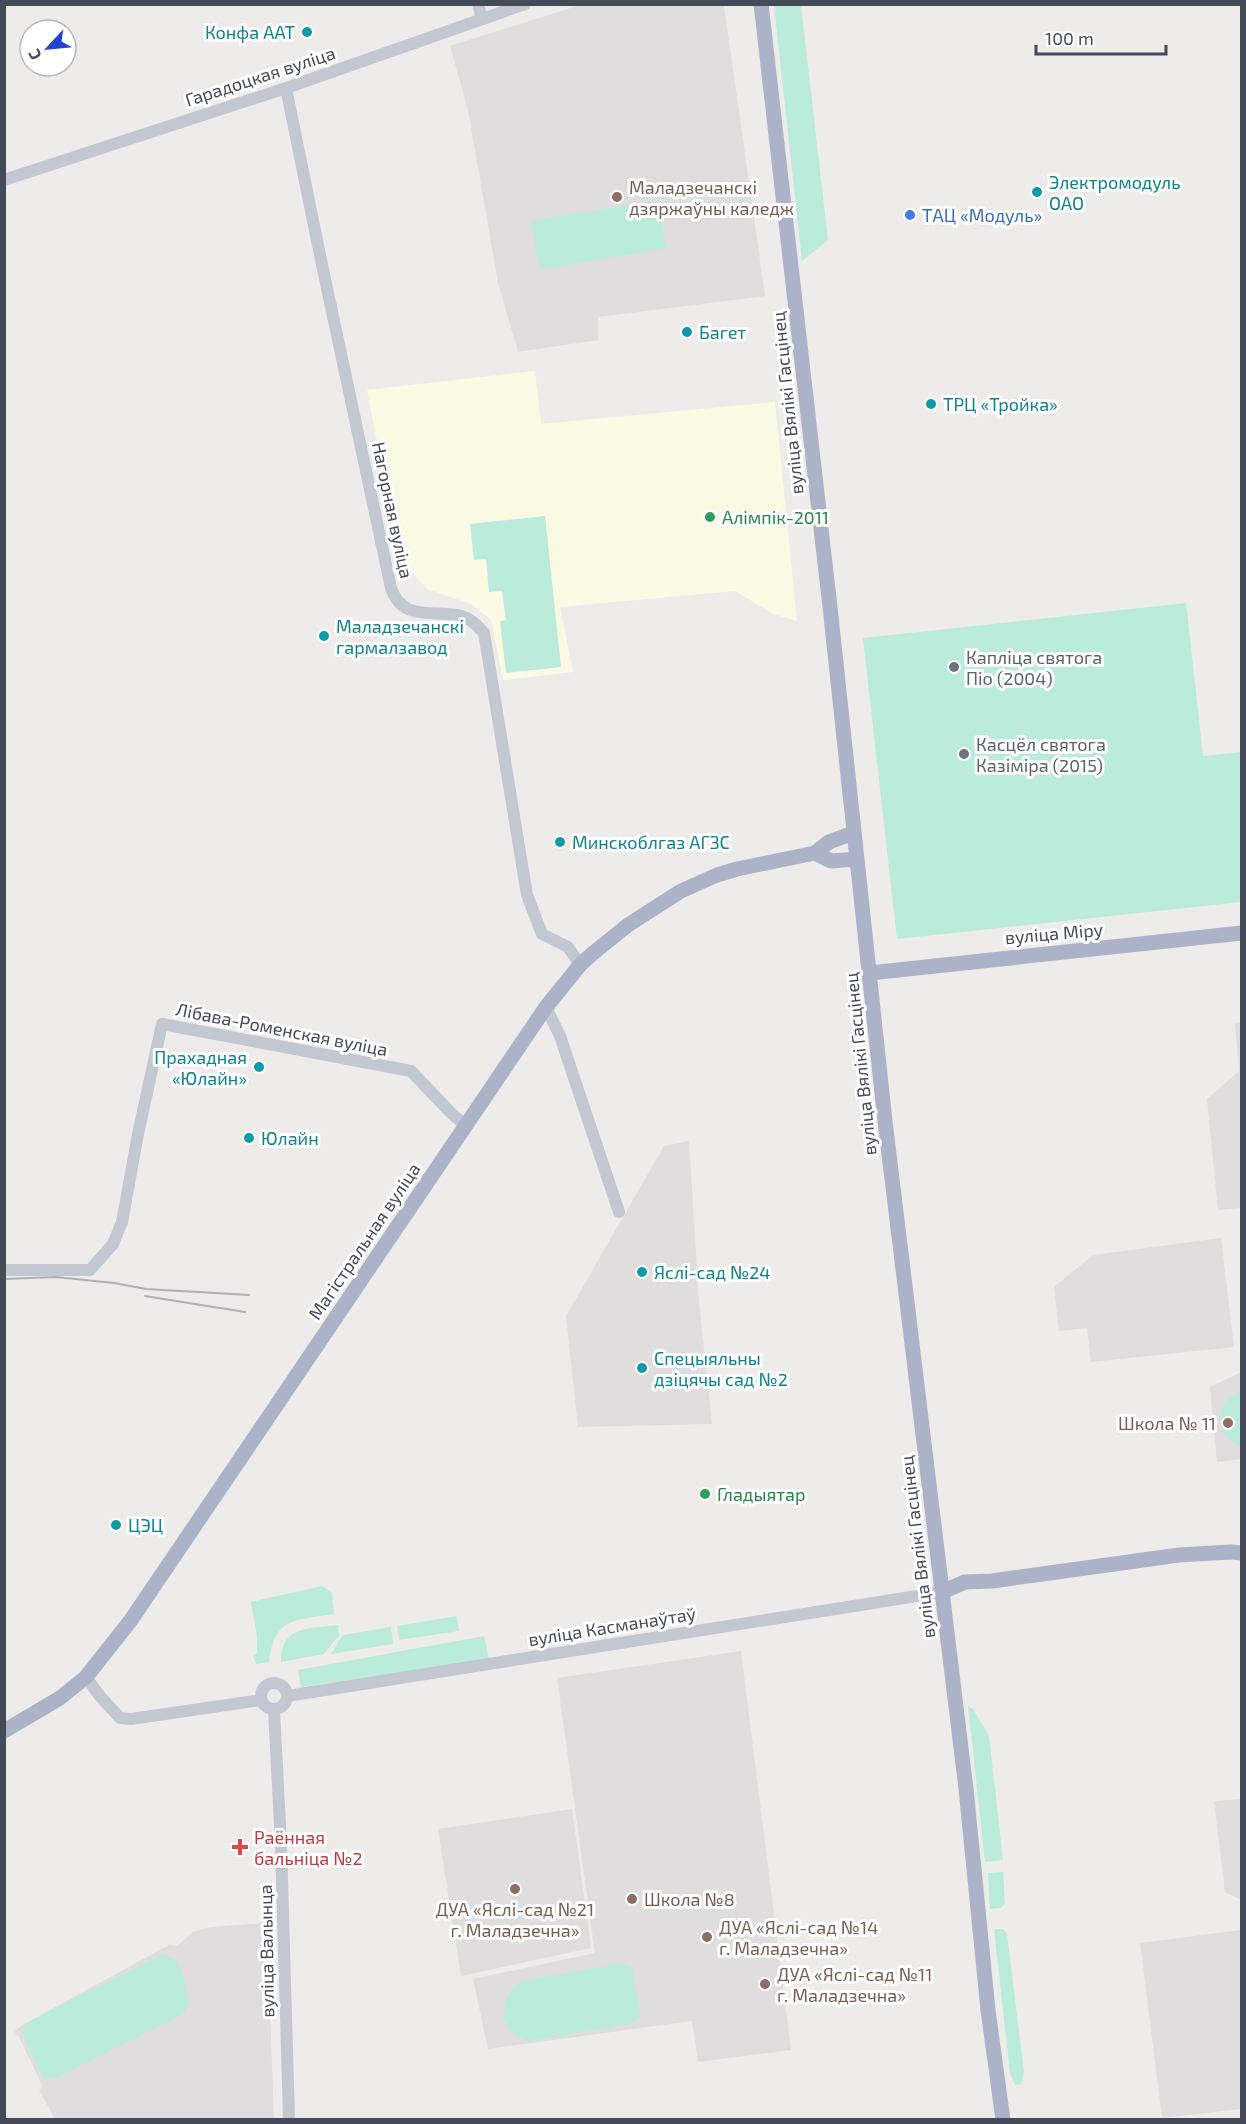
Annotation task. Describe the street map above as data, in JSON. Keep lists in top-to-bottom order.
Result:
{
  "streets": {
    "main road": ["вуліца Вялікі Гасцінец", "вуліца Міру", "Магістральная вуліца"],
    "street": [
      "Гарадоцкая вуліца",
      "Нагорная вуліца",
      "Лібава-Роменская вуліца",
      "вуліца Касманаўтаў",
      "вуліца Валынца"
    ]
  },
  "crossings": [
    ["Гарадоцкая вуліца", "Нагорная вуліца"],
    ["вуліца Вялікі Гасцінец", "вуліца Міру"],
    ["вуліца Вялікі Гасцінец", "вуліца Касманаўтаў"],
    ["Нагорная вуліца", "Магістральная вуліца"],
    ["Лібава-Роменская вуліца", "Магістральная вуліца"],
    ["вуліца Касманаўтаў", "вуліца Валынца"]
  ],
  "places": {
    "other": [
      "Конфа ААТ",
      "Электромодуль ОАО",
      "Маладзечанскі дзяржаўны каледж",
      "ТАЦ «Модуль»",
      "Багет",
      "ТРЦ «Тройка»",
      "Алімпік-2011",
      "Маладзечанскі гармалзавод",
      "Капліца святога Піо (2004)",
      "Касцёл святога Казіміра (2015)",
      "Минскоблгаз АГЗС",
      "Прахадная «Юлайн»",
      "Юлайн",
      "Яслі-сад №24",
      "Спецыяльны дзіцячы сад №2",
      "Школа № 11",
      "Гладыятар",
      "ЦЭЦ",
      "ДУА «Яслі-сад №21 г. Маладзечна»",
      "Школа №8",
      "ДУА «Яслі-сад №14 г. Маладзечна»",
      "ДУА «Яслі-сад №11 г. Маладзечна»"
    ],
    "health": ["Раённая бальніца №2"]
  },
  "scale_bar": "100 m",
  "north": "bottom left"
}
